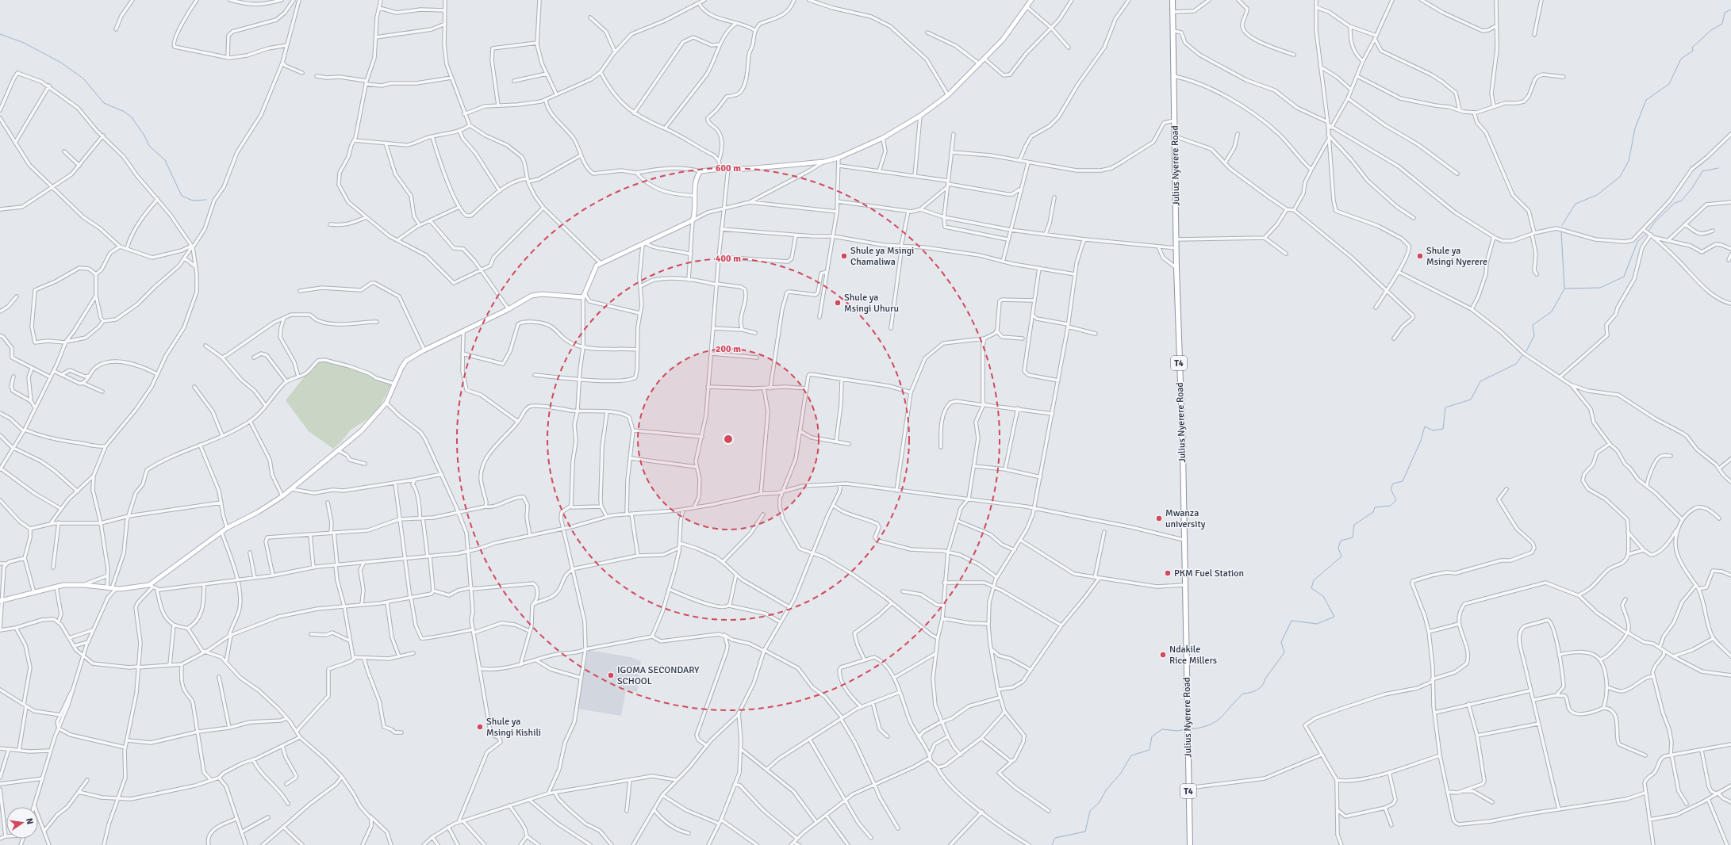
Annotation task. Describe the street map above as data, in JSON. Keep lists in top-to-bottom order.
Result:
{
  "streets": {
    "highway": ["Julius Nyerere Road", "T4"]
  },
  "places": [
    "Shule ya Msingi Chamaliwa",
    "Shule ya Msingi Nyerere",
    "Shule ya Msingi Uhuru",
    "Mwanza university",
    "PKM Fuel Station",
    "Ndakile Rice Millers",
    "IGOMA SECONDARY SCHOOL",
    "Shule ya Msingi Kishili"
  ],
  "north": "right",
  "rings": ["600 m", "400 m", "200 m"]
}
